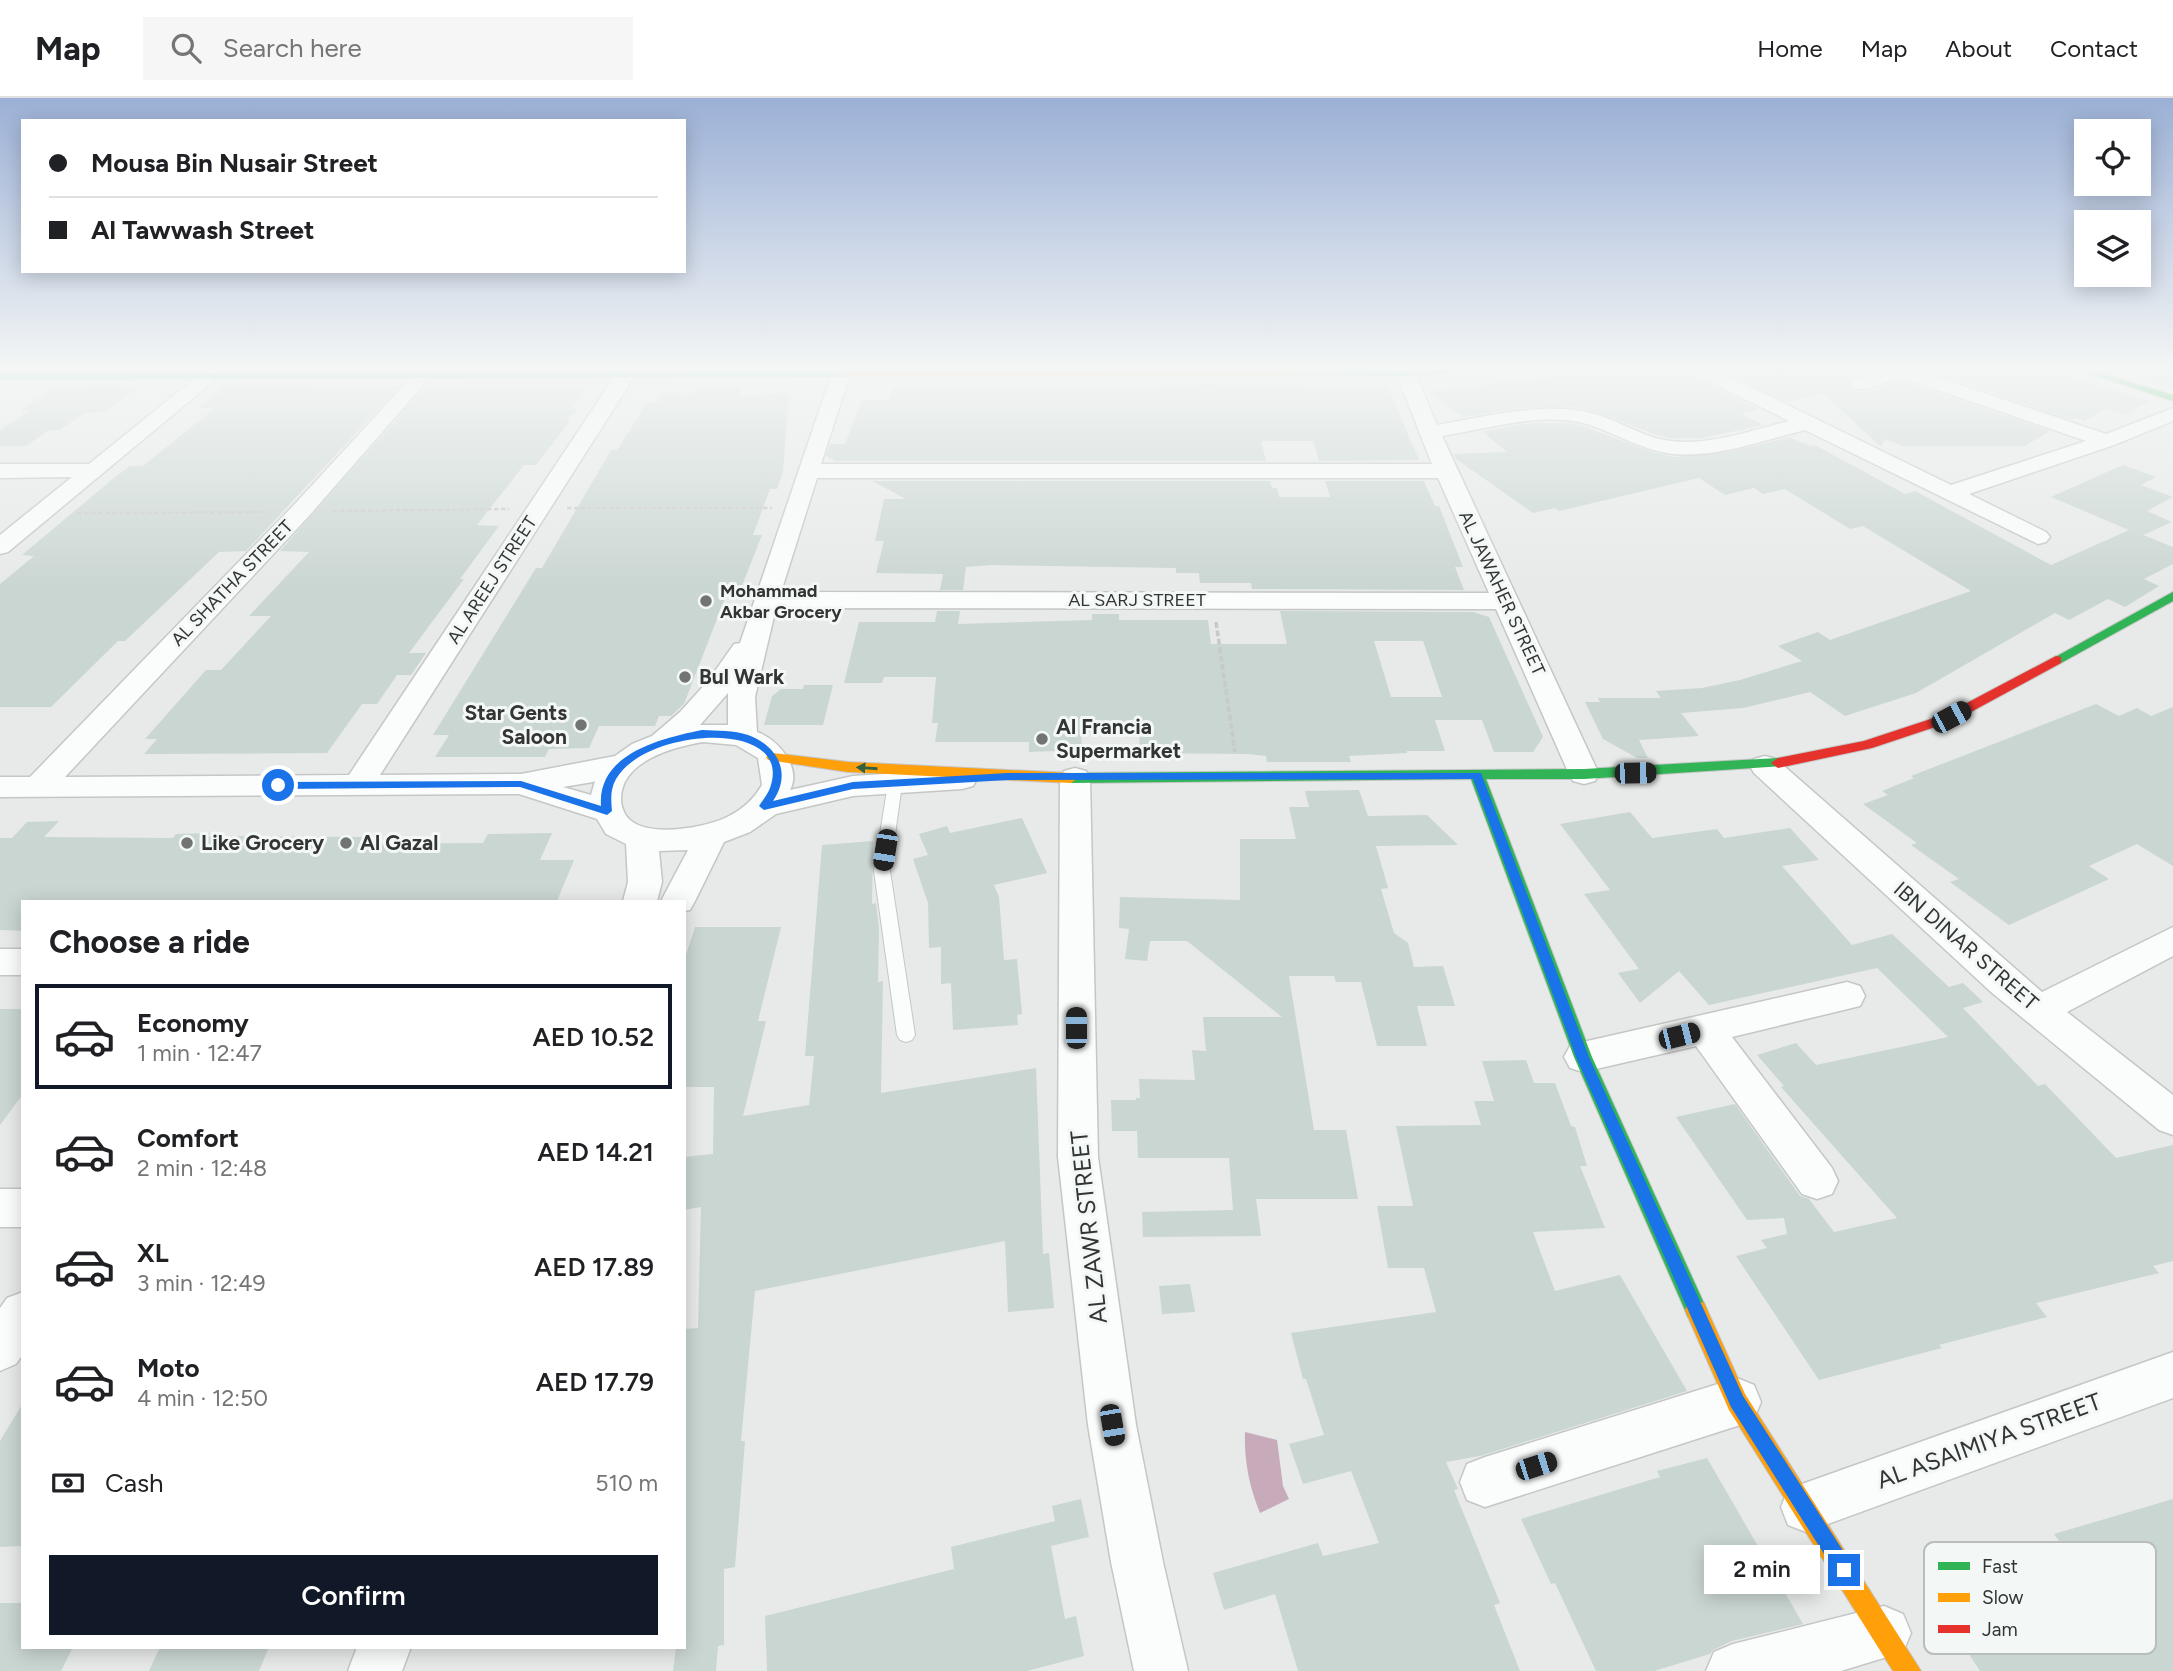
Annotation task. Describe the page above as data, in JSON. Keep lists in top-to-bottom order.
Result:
{
  "streets": {
    "street": [
      "AL AREEJ STREET",
      "AL SHATHA STREET",
      "AL JAWAHER STREET",
      "AL SARJ STREET",
      "IBN DINAR STREET",
      "AL ZAWR STREET",
      "AL ASAIMIYA STREET"
    ]
  },
  "crossings": [
    ["AL JAWAHER STREET", "AL SARJ STREET"]
  ],
  "places": [
    "Mohammad Akbar Grocery",
    "Bul Wark",
    "Star Gents Saloon",
    "Al Francia Supermarket",
    "Like Grocery",
    "Al Gazal"
  ],
  "legend": ["Fast", "Slow", "Jam"],
  "page": {
    "header": "Map",
    "search": "Search here",
    "nav": [
      "Home",
      "Map",
      "About",
      "Contact"
    ],
    "banner": ["Mousa Bin Nusair Street", "Al Tawwash Street"],
    "heading": "Choose a ride",
    "list": [
      {
        "name": "Economy",
        "note": "1 min · 12:47",
        "value": "AED 10.52"
      },
      {
        "name": "Comfort",
        "note": "2 min · 12:48",
        "value": "AED 14.21"
      },
      {
        "name": "XL",
        "note": "3 min · 12:49",
        "value": "AED 17.89"
      },
      {
        "name": "Moto",
        "note": "4 min · 12:50",
        "value": "AED 17.79"
      }
    ],
    "pay": ["Cash", "510 m"],
    "buttons": "Confirm",
    "bubble": "2 min"
  }
}
